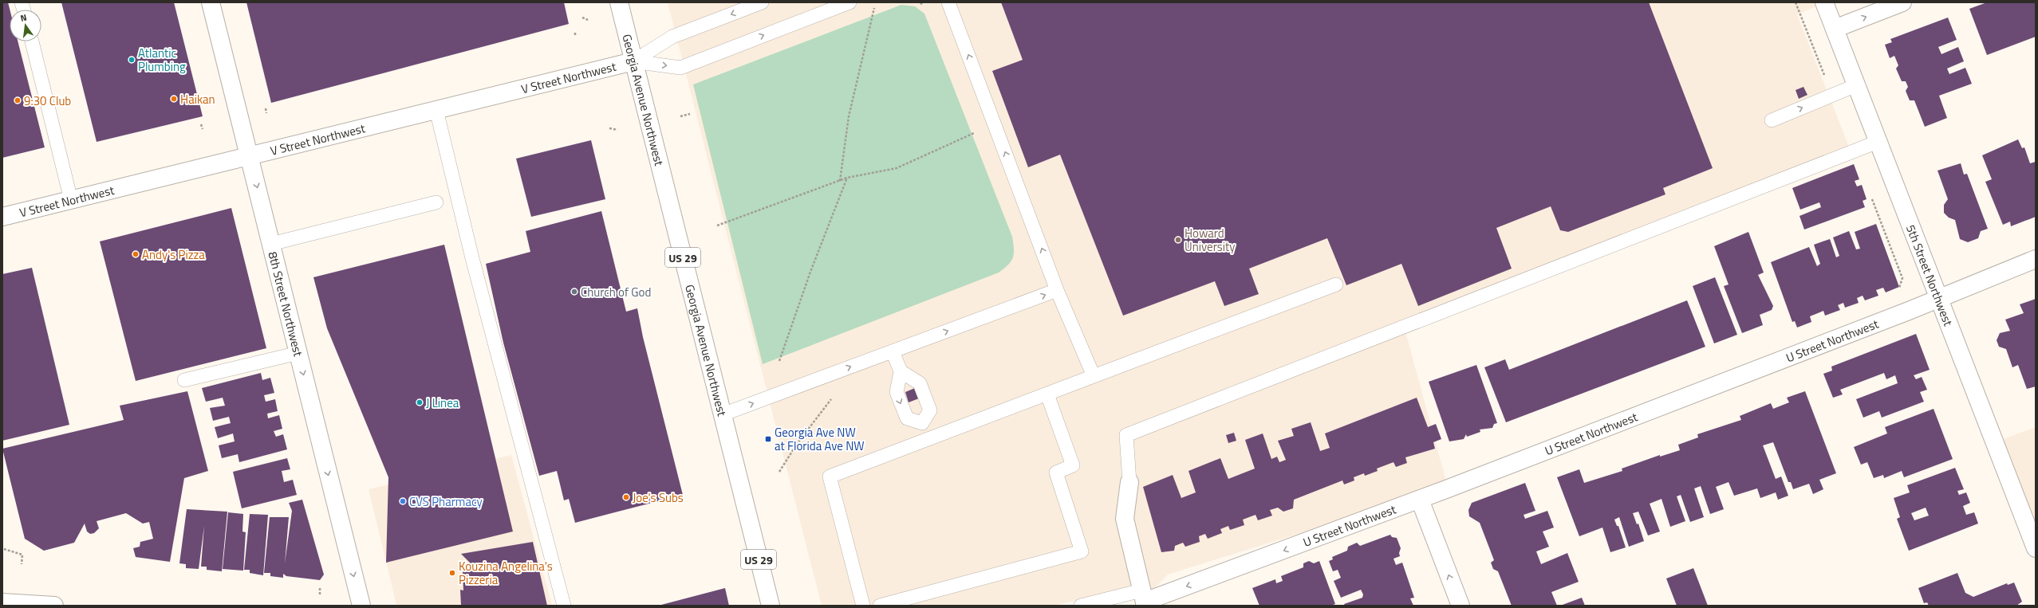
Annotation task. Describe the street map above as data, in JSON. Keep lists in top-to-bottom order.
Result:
{
  "streets": {
    "main road": [
      "V Street Northwest",
      "Georgia Avenue Northwest",
      "US 29",
      "5th Street Northwest",
      "8th Street Northwest",
      "U Street Northwest"
    ]
  },
  "crossings": [
    ["V Street Northwest", "Georgia Avenue Northwest"],
    ["V Street Northwest", "8th Street Northwest"],
    ["5th Street Northwest", "U Street Northwest"]
  ],
  "one_way": ["8th Street Northwest"],
  "places": {
    "other": [
      "Atlantic Plumbing",
      "Haikan",
      "9:30 Club",
      "Howard University",
      "Andy's Pizza",
      "Church of God",
      "J Linea",
      "Joe's Subs",
      "CVS Pharmacy",
      "Kouzina Angelina's Pizzeria"
    ],
    "transit": ["Georgia Ave NW at Florida Ave NW"]
  },
  "north": "top"
}
